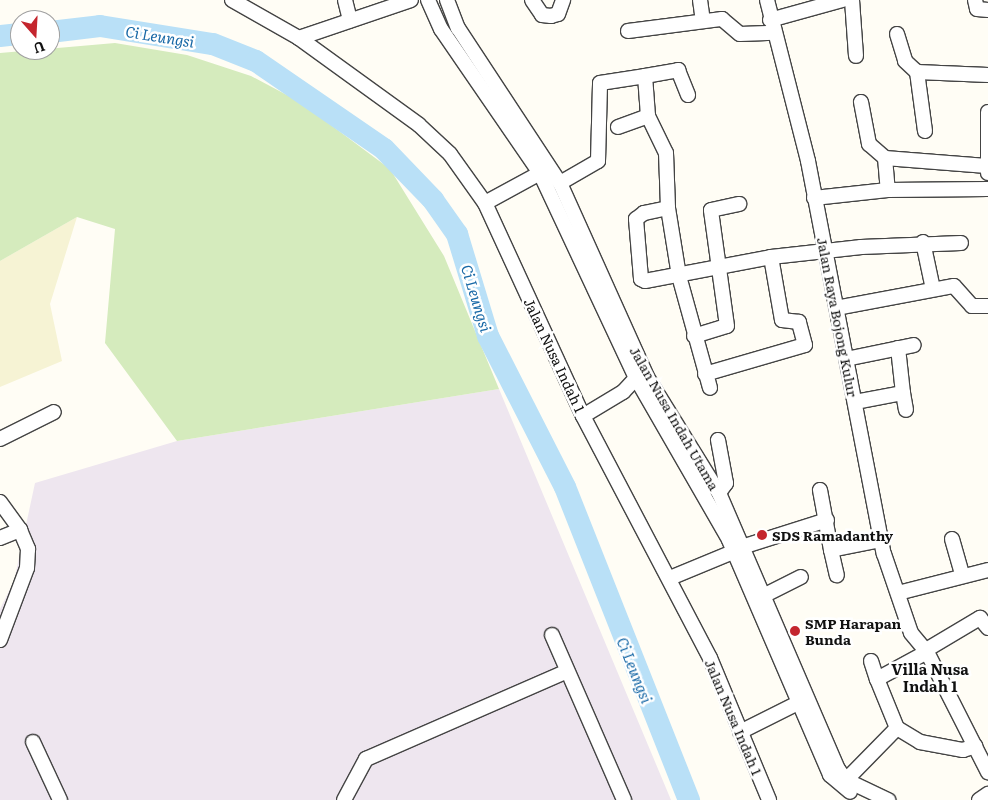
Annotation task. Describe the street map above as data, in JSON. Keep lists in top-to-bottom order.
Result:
{
  "streets": {
    "street": ["Jalan Raya Bojong Kulur", "Jalan Nusa Indah 1", "Jalan Nusa Indah Utama"]
  },
  "districts": ["Villa Nusa Indah 1"],
  "water": ["Ci Leungsi"],
  "places": ["SDS Ramadanthy", "SMP Harapan Bunda"],
  "north": "bottom"
}
